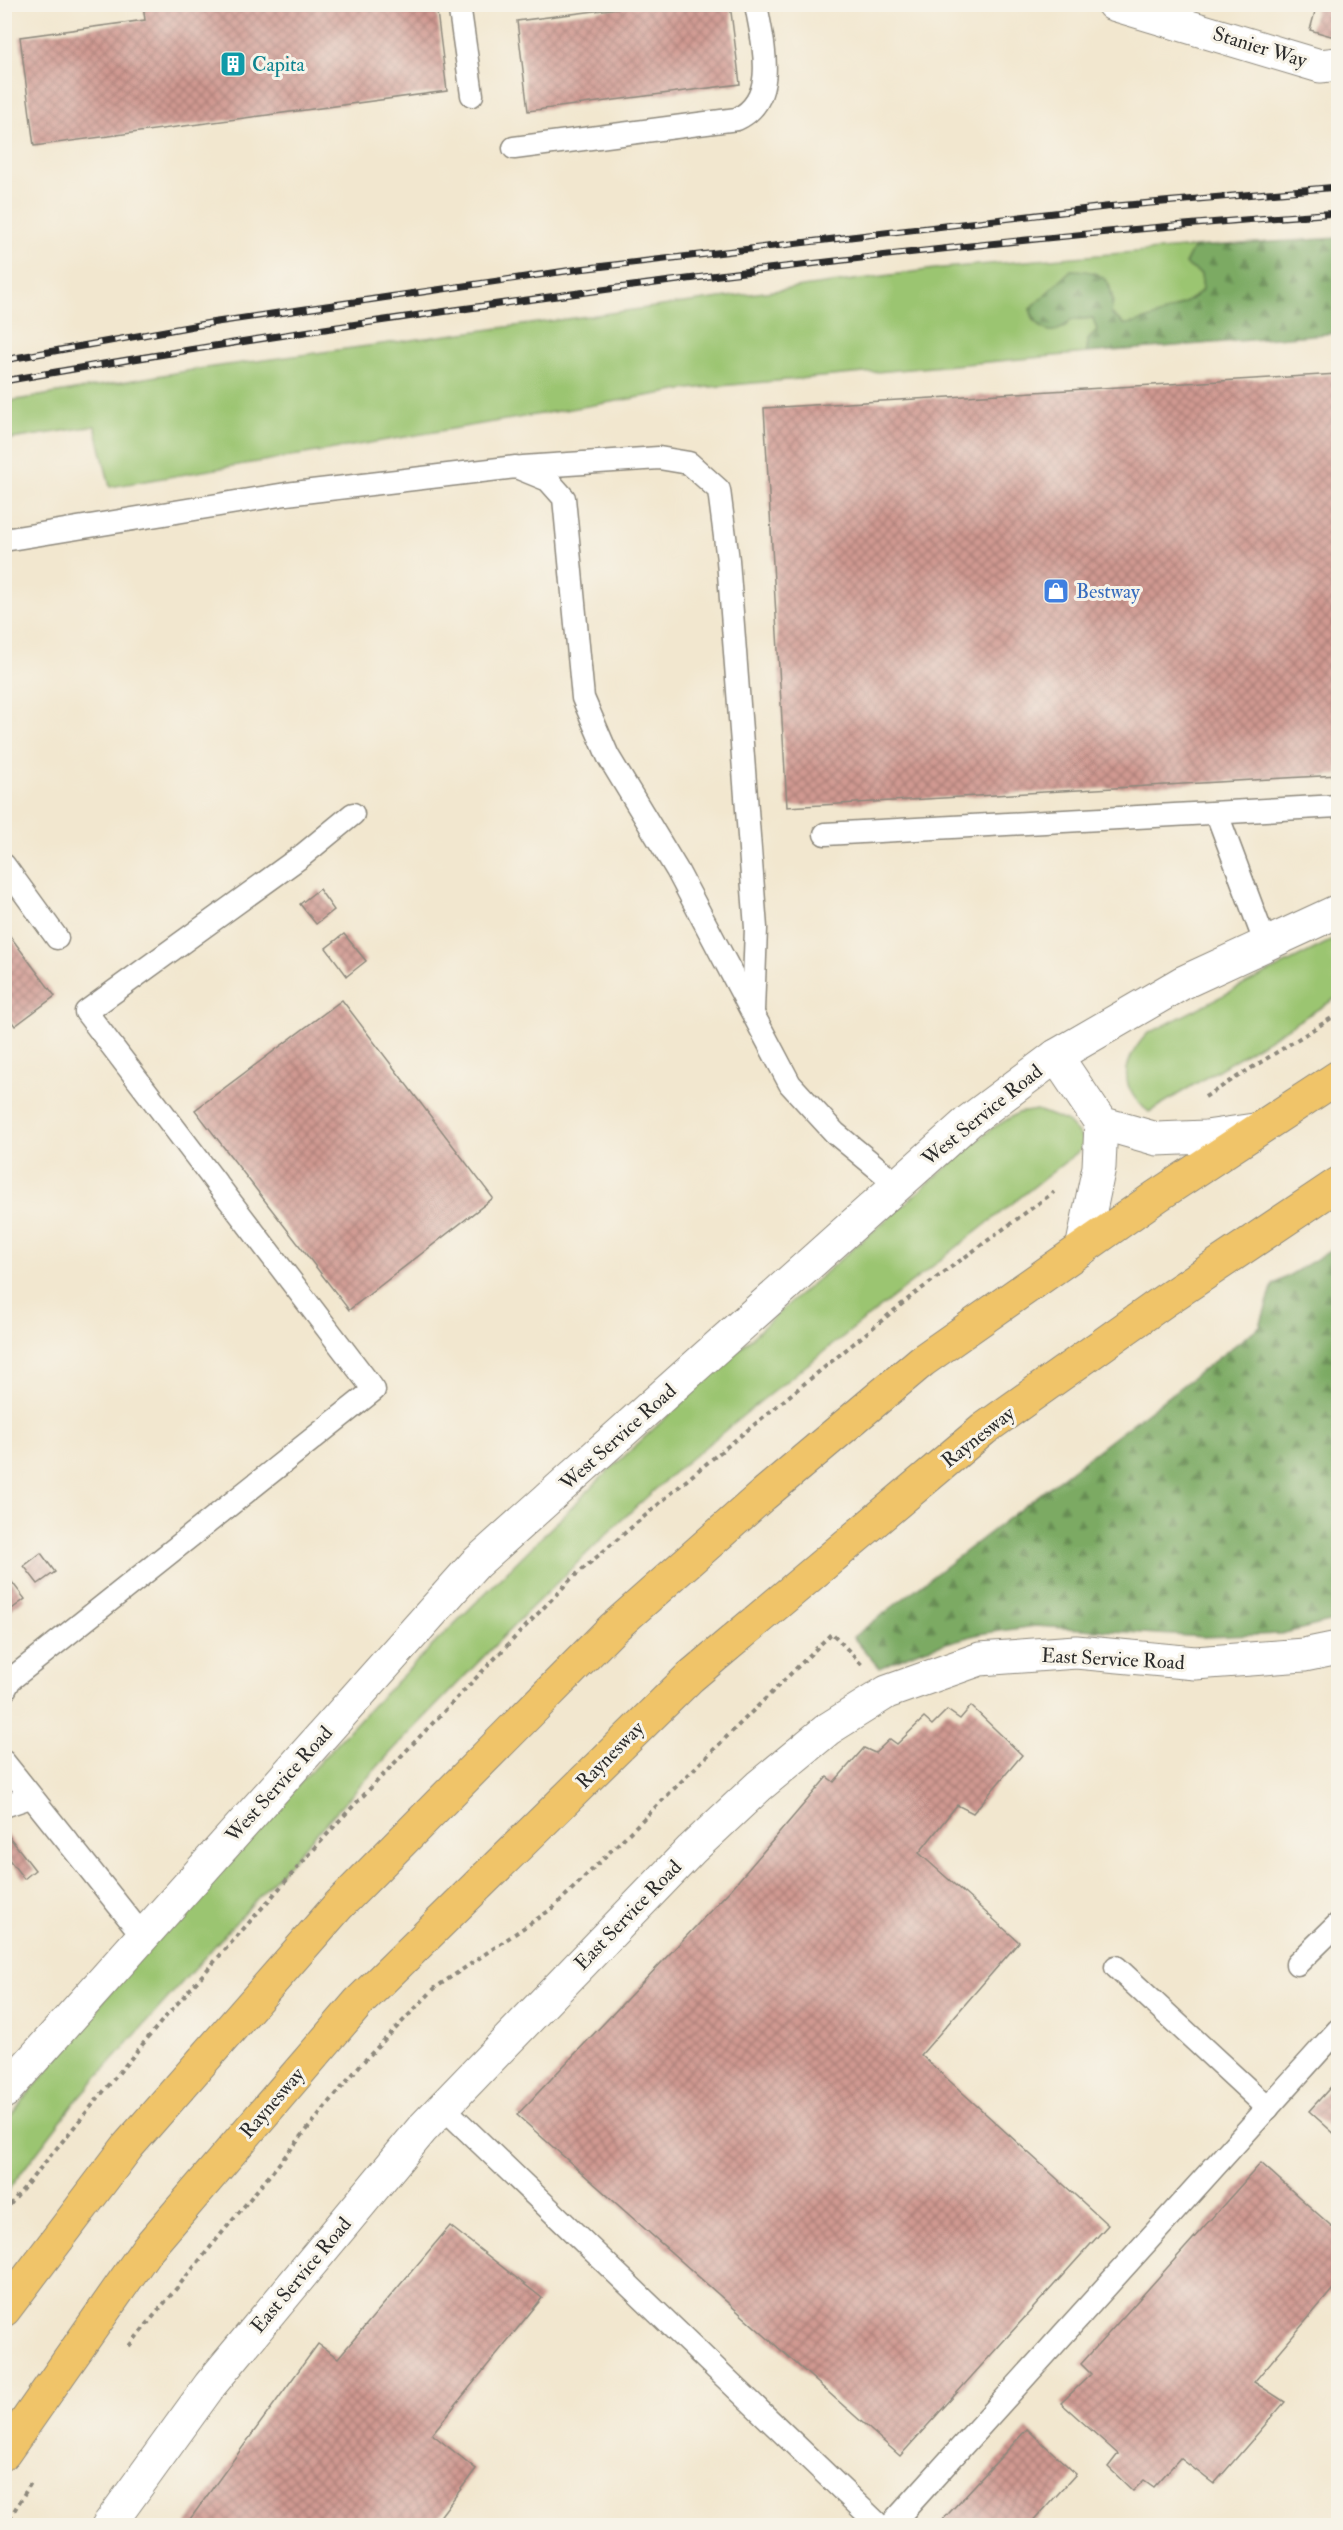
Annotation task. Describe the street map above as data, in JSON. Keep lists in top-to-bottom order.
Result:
{
  "streets": {
    "highway": ["Raynesway"],
    "street": ["Stanier Way", "West Service Road", "East Service Road"]
  },
  "places": {
    "building": ["Capita"],
    "shop": ["Bestway"]
  }
}
